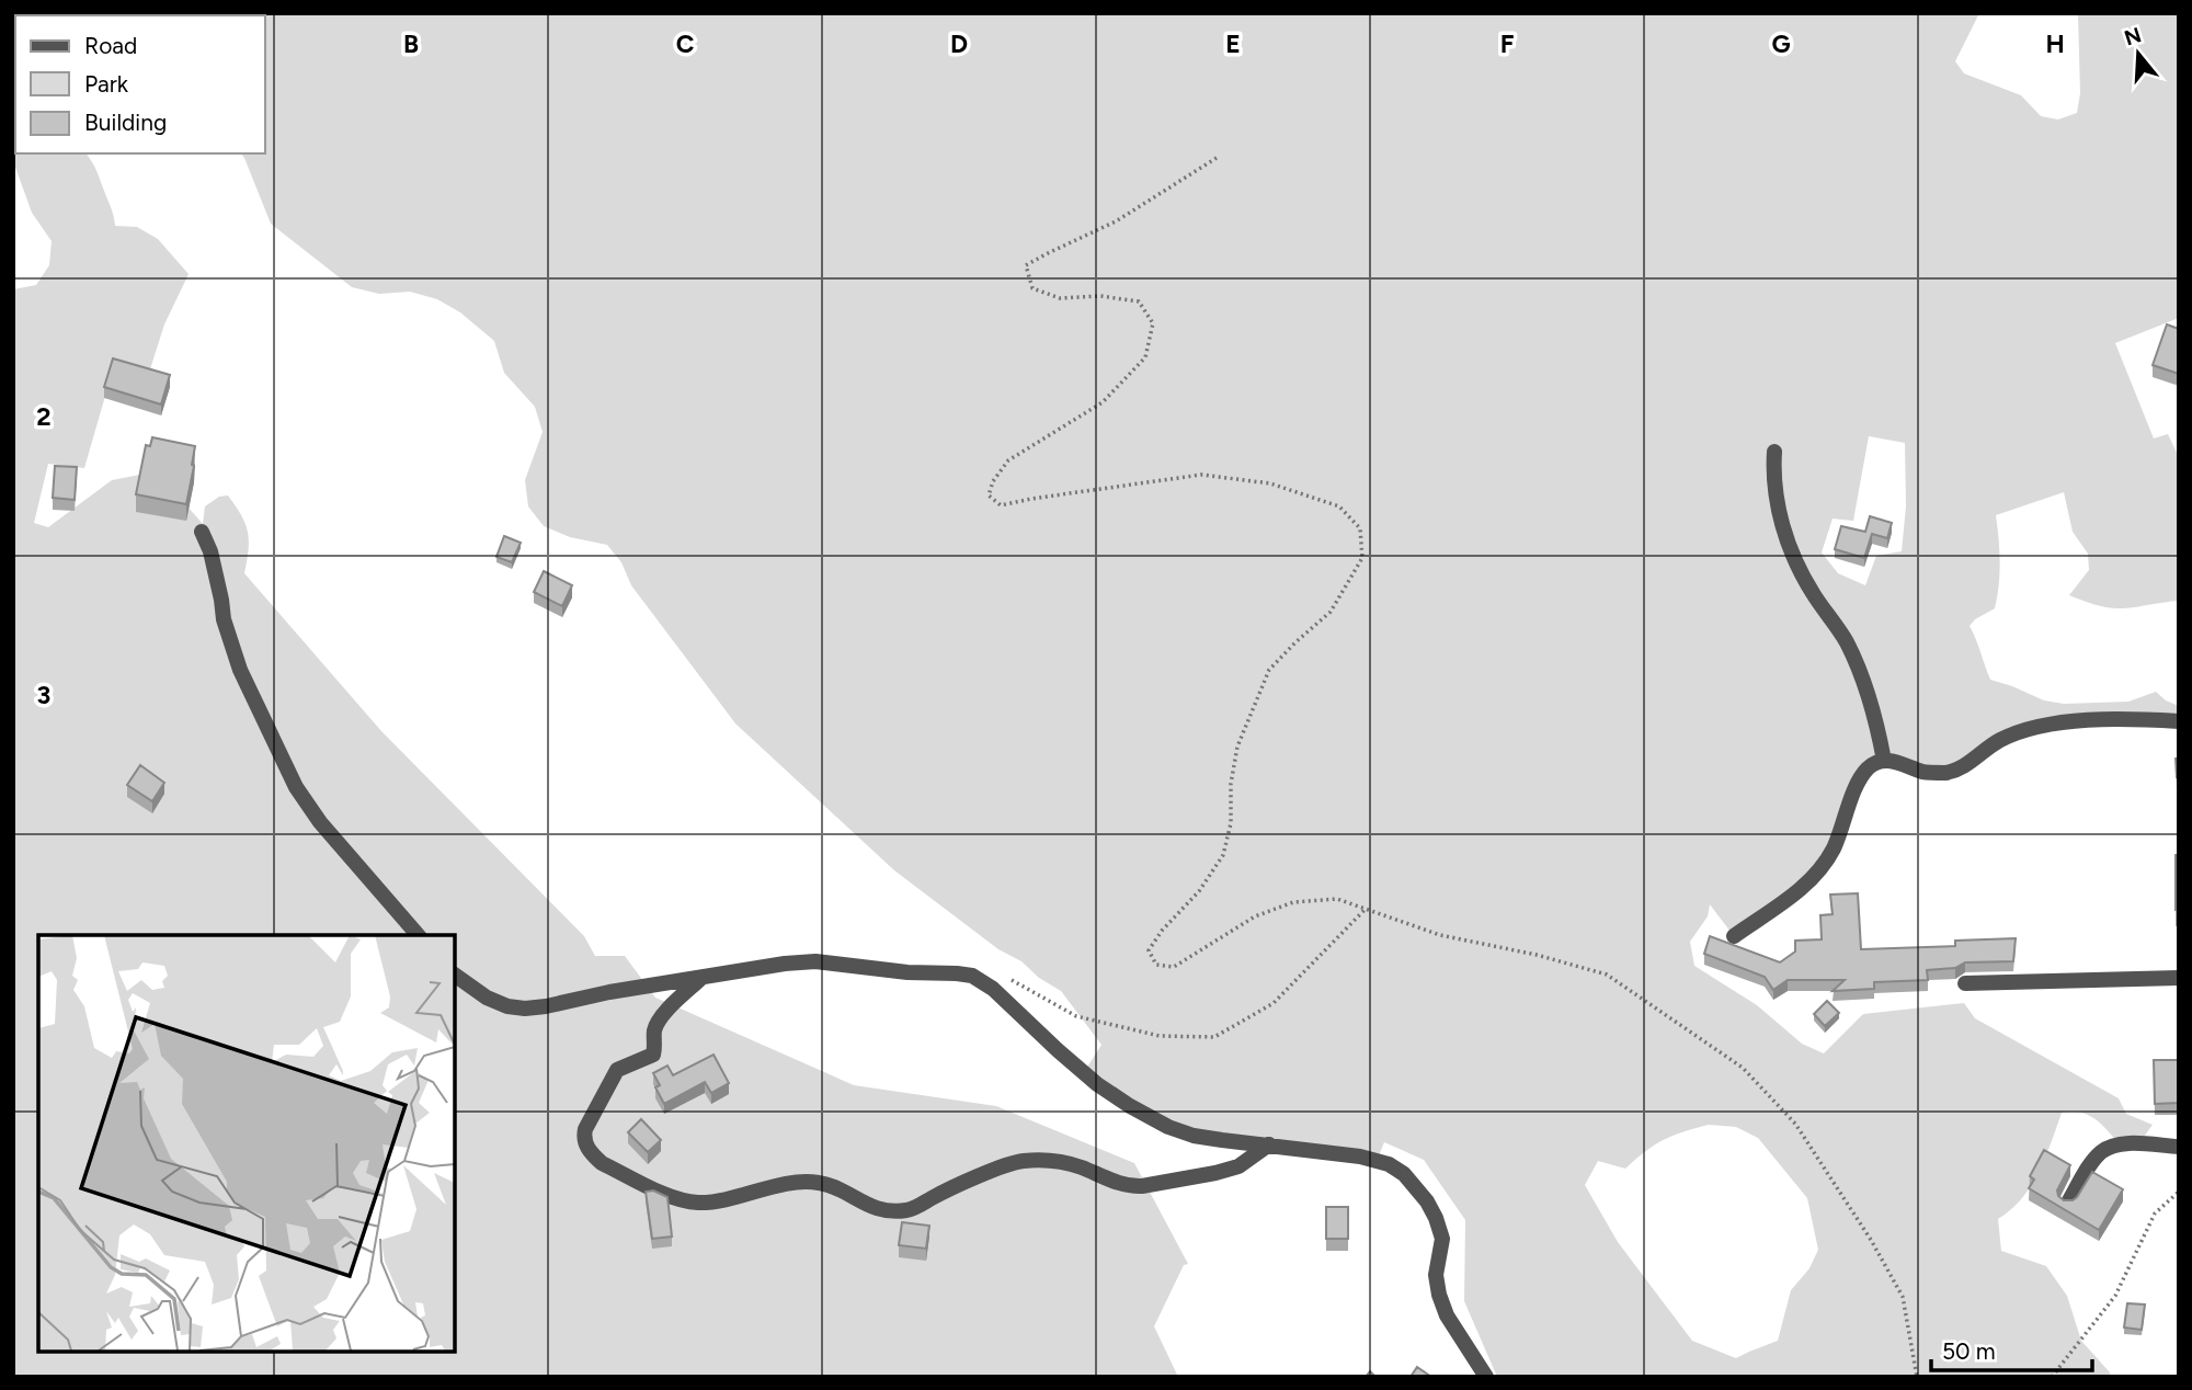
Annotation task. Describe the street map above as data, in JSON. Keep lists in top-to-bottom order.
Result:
{
  "legend": ["Road", "Park", "Building"],
  "scale_bar": "50 m",
  "north": "top",
  "grid": {
    "columns": [
      "B",
      "C",
      "D",
      "E",
      "F",
      "G",
      "H"
    ],
    "rows": ["2", "3"]
  }
}
